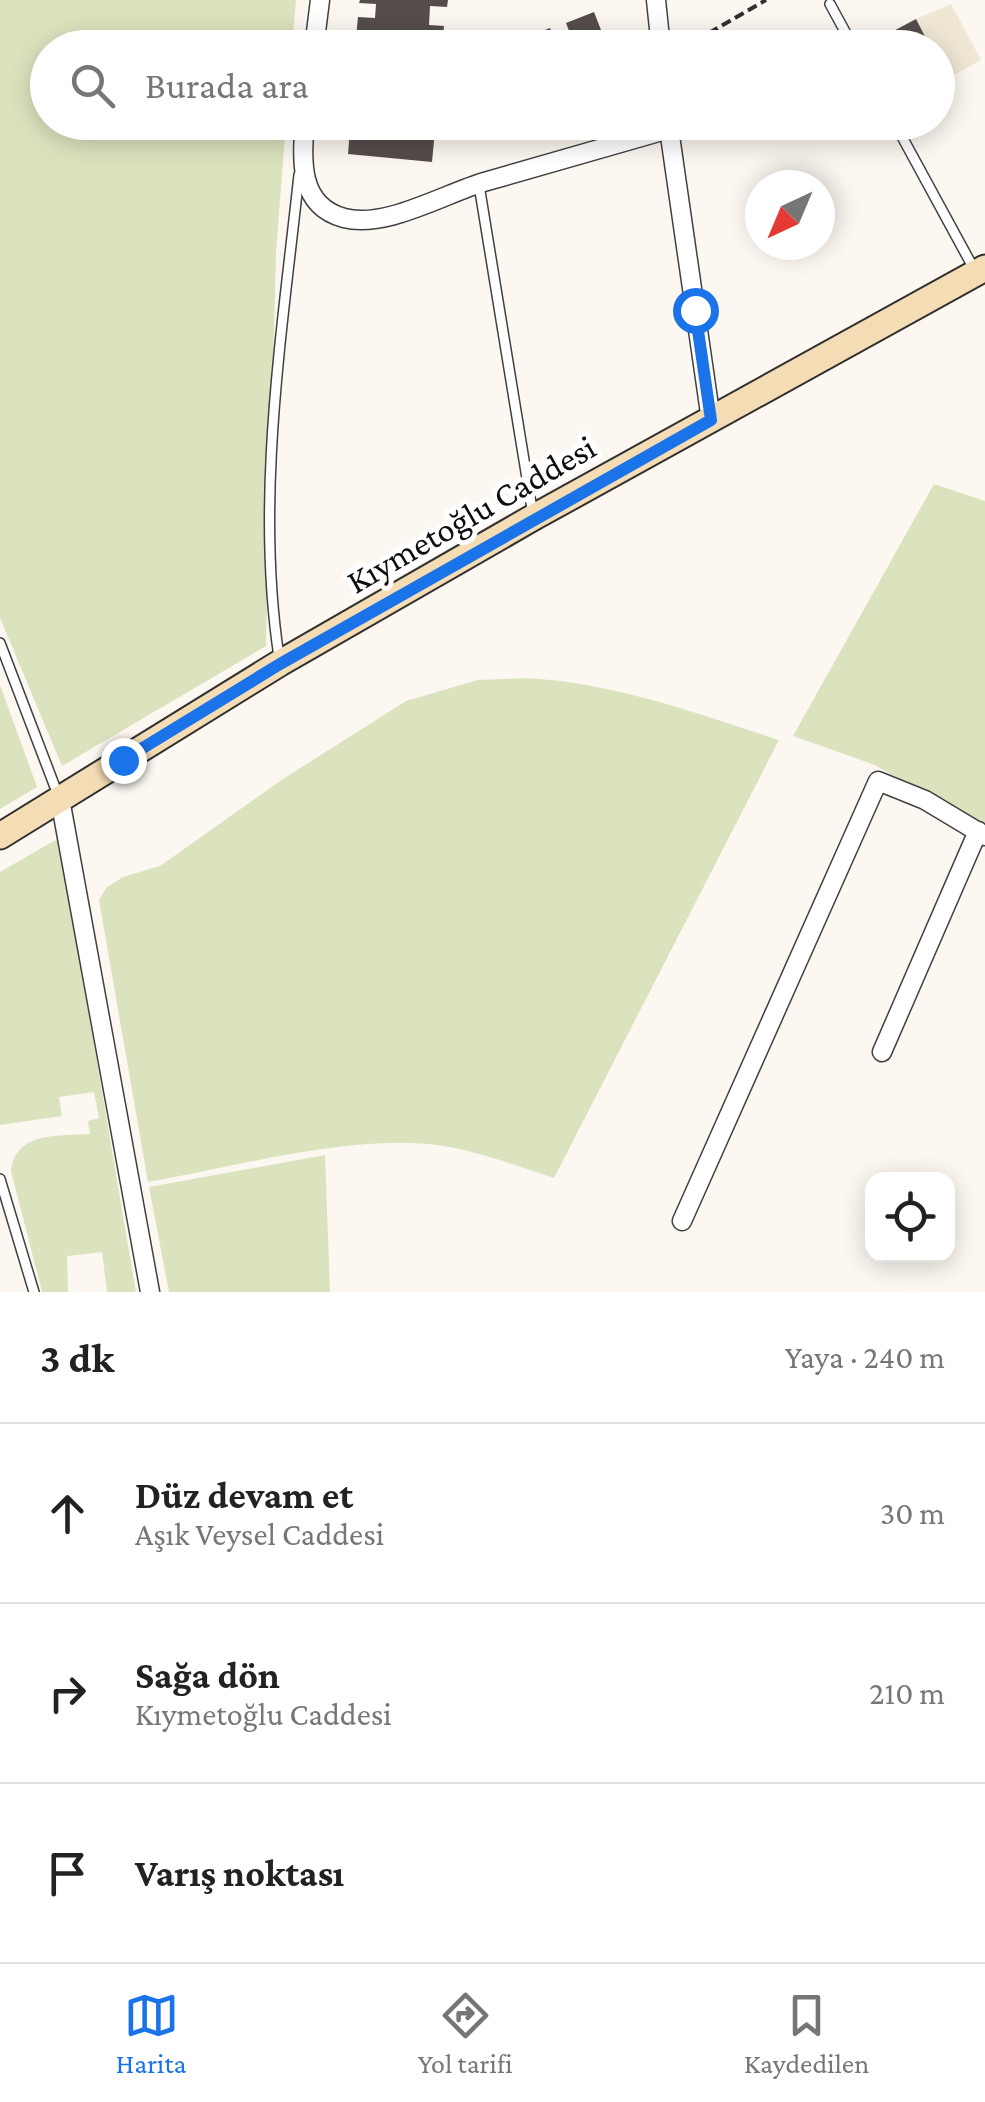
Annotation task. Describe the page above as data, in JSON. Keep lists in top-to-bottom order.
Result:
{
  "streets": {
    "main road": ["Kıymetoğlu Caddesi"]
  },
  "north": "bottom left",
  "page": {
    "search": "Burada ara",
    "heading": ["3 dk", "Yaya · 240 m"],
    "list": [
      ["Düz devam et", "Aşık Veysel Caddesi", "30 m"],
      ["Sağa dön", "Kıymetoğlu Caddesi", "210 m"],
      "Varış noktası"
    ],
    "nav": ["Harita", "Yol tarifi", "Kaydedilen"]
  }
}
